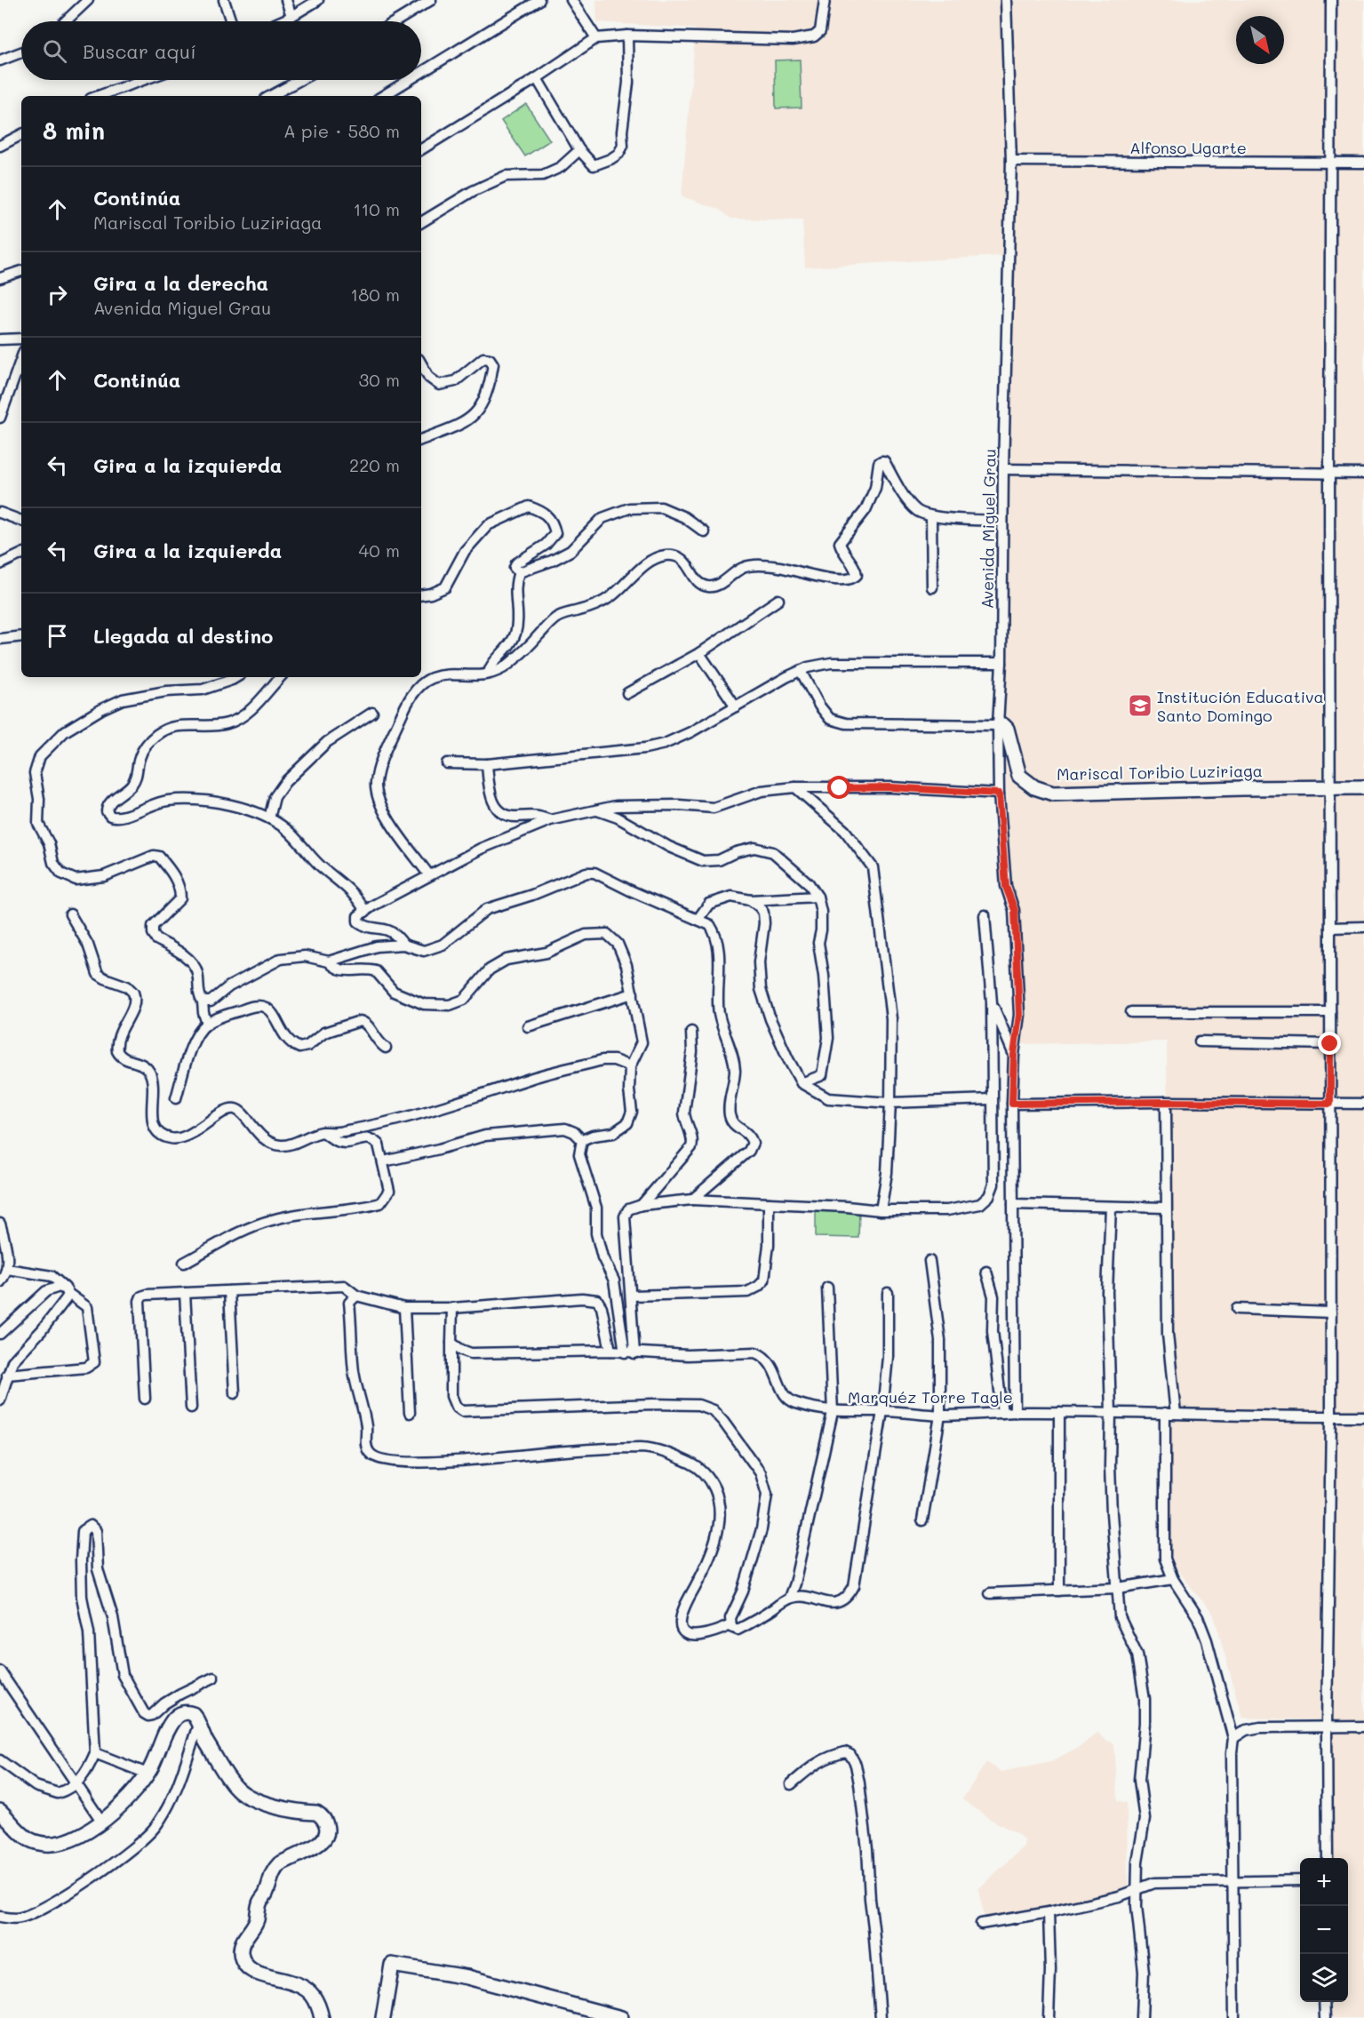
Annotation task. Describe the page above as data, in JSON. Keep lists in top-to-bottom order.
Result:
{
  "streets": {
    "street": [
      "Alfonso Ugarte",
      "Avenida Miguel Grau",
      "Mariscal Toribio Luziriaga",
      "Marquéz Torre Tagle"
    ]
  },
  "crossings": [
    ["Alfonso Ugarte", "Avenida Miguel Grau"],
    ["Avenida Miguel Grau", "Mariscal Toribio Luziriaga"],
    ["Avenida Miguel Grau", "Marquéz Torre Tagle"]
  ],
  "places": {
    "school or university": ["Institución Educativa Santo Domingo"]
  },
  "north": "bottom right",
  "page": {
    "search": "Buscar aquí",
    "heading": ["8 min", "A pie · 580 m"],
    "list": [
      ["Continúa", "Mariscal Toribio Luziriaga", "110 m"],
      ["Gira a la derecha", "Avenida Miguel Grau", "180 m"],
      ["Continúa", "30 m"],
      ["Gira a la izquierda", "220 m"],
      ["Gira a la izquierda", "40 m"],
      "Llegada al destino"
    ],
    "map_buttons": ["+", "−"]
  }
}
